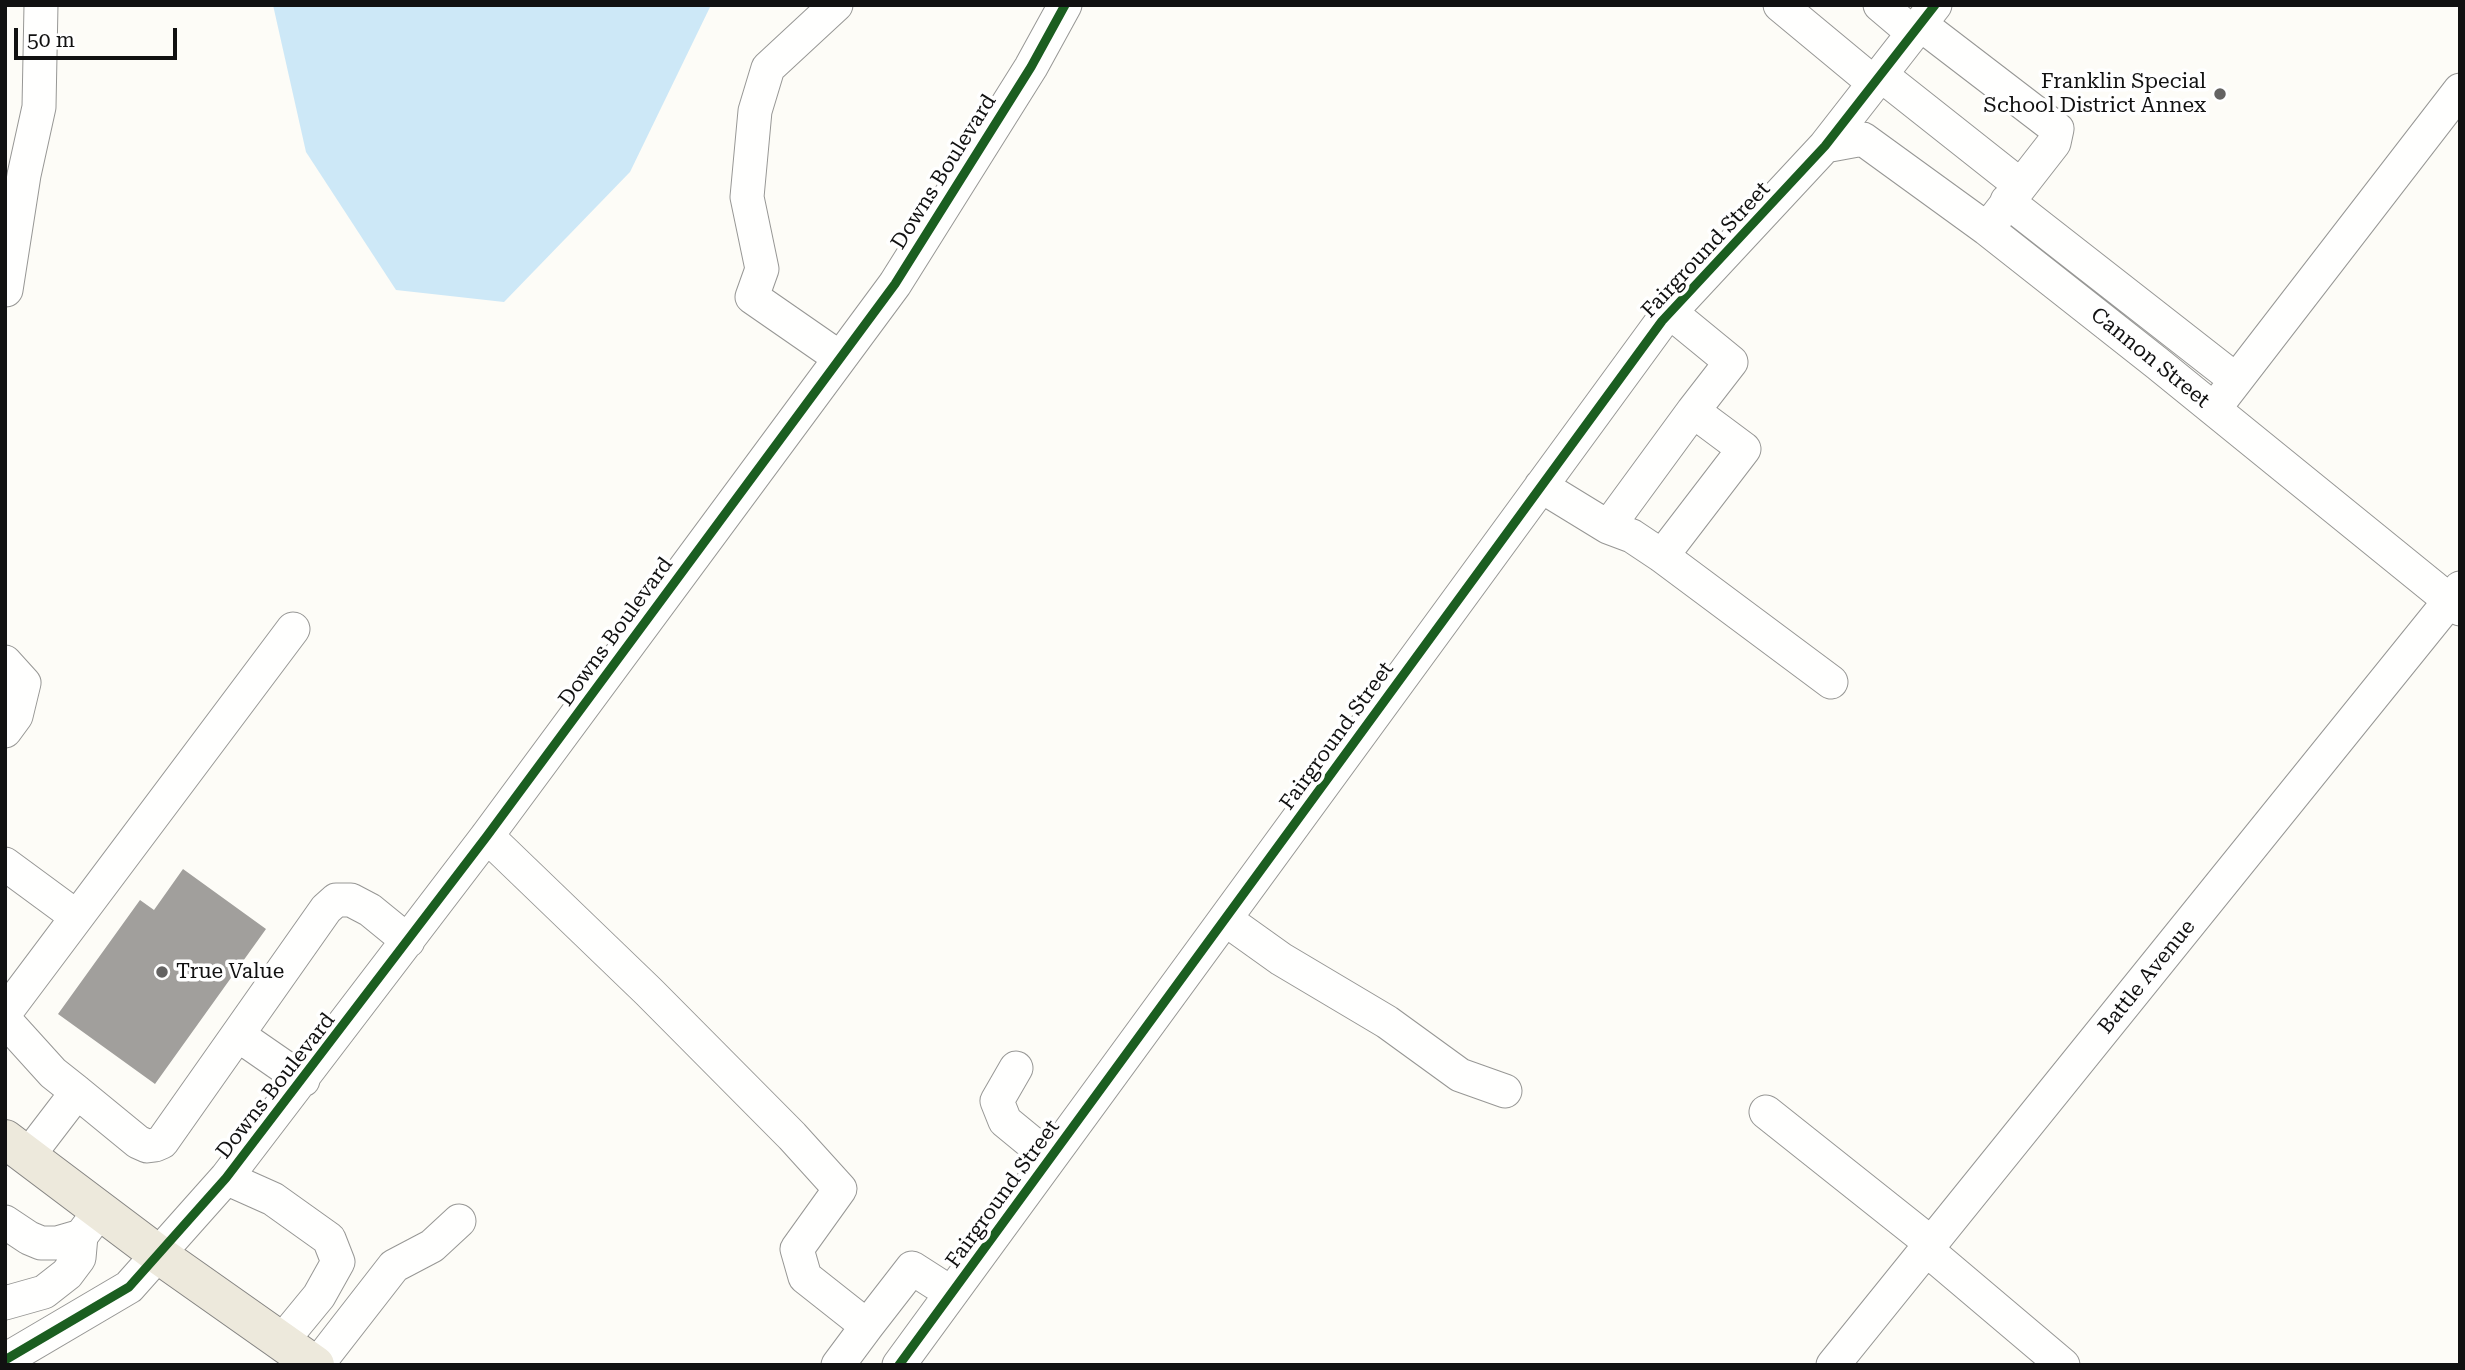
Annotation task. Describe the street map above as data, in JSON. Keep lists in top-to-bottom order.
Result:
{
  "streets": {
    "street": [
      "Downs Boulevard",
      "Fairground Street",
      "Cannon Street",
      "Battle Avenue"
    ]
  },
  "crossings": [
    ["Fairground Street", "Cannon Street"],
    ["Cannon Street", "Battle Avenue"]
  ],
  "places": ["Franklin Special School District Annex", "True Value"],
  "scale_bar": "50 m"
}
